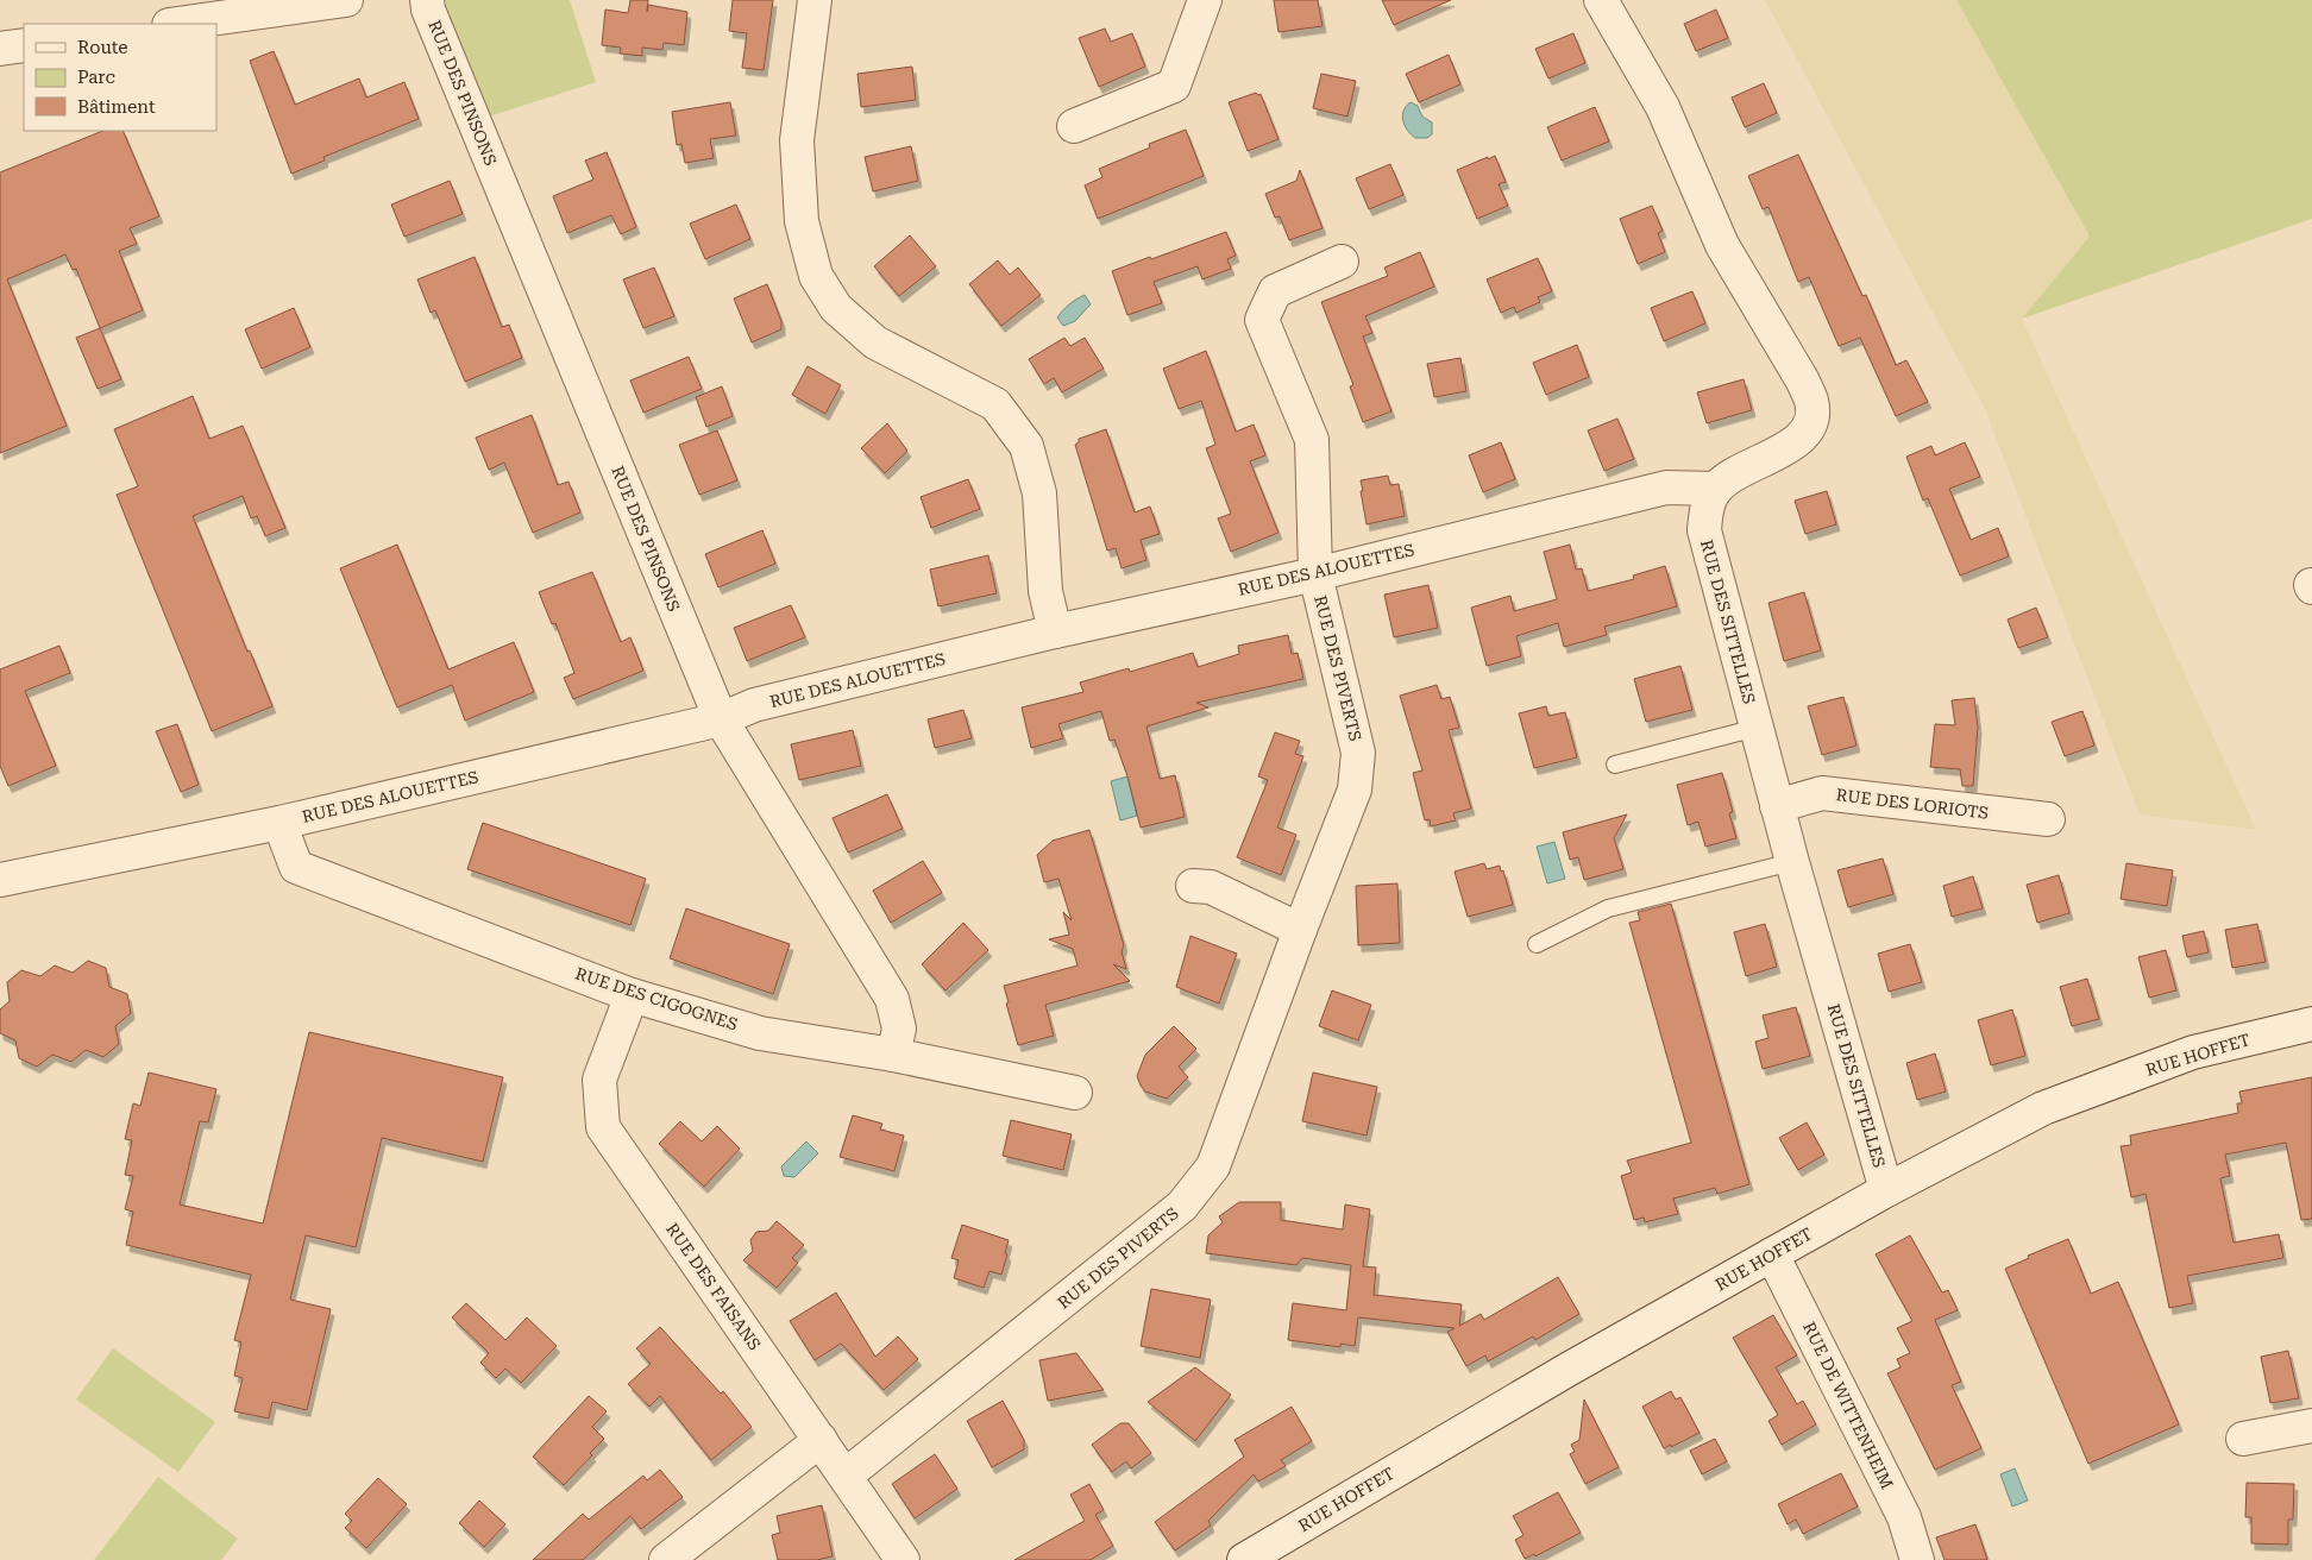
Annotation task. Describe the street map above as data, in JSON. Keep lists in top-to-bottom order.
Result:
{
  "streets": {
    "street": [
      "RUE DES PINSONS",
      "RUE DES ALOUETTES",
      "RUE DES SITTELLES",
      "RUE DES PIVERTS",
      "RUE DES LORIOTS",
      "RUE DES CIGOGNES",
      "RUE HOFFET",
      "RUE DES FAISANS",
      "RUE DE WITTENHEIM"
    ]
  },
  "crossings": [
    ["RUE DES PINSONS", "RUE DES ALOUETTES"],
    ["RUE DES PINSONS", "RUE DES CIGOGNES"],
    ["RUE DES ALOUETTES", "RUE DES SITTELLES"],
    ["RUE DES ALOUETTES", "RUE DES PIVERTS"],
    ["RUE DES ALOUETTES", "RUE DES CIGOGNES"],
    ["RUE DES SITTELLES", "RUE DES LORIOTS"],
    ["RUE DES SITTELLES", "RUE HOFFET"],
    ["RUE DES PIVERTS", "RUE DES FAISANS"],
    ["RUE DES CIGOGNES", "RUE DES FAISANS"],
    ["RUE HOFFET", "RUE DE WITTENHEIM"]
  ],
  "legend": ["Route", "Parc", "Bâtiment"]
}
